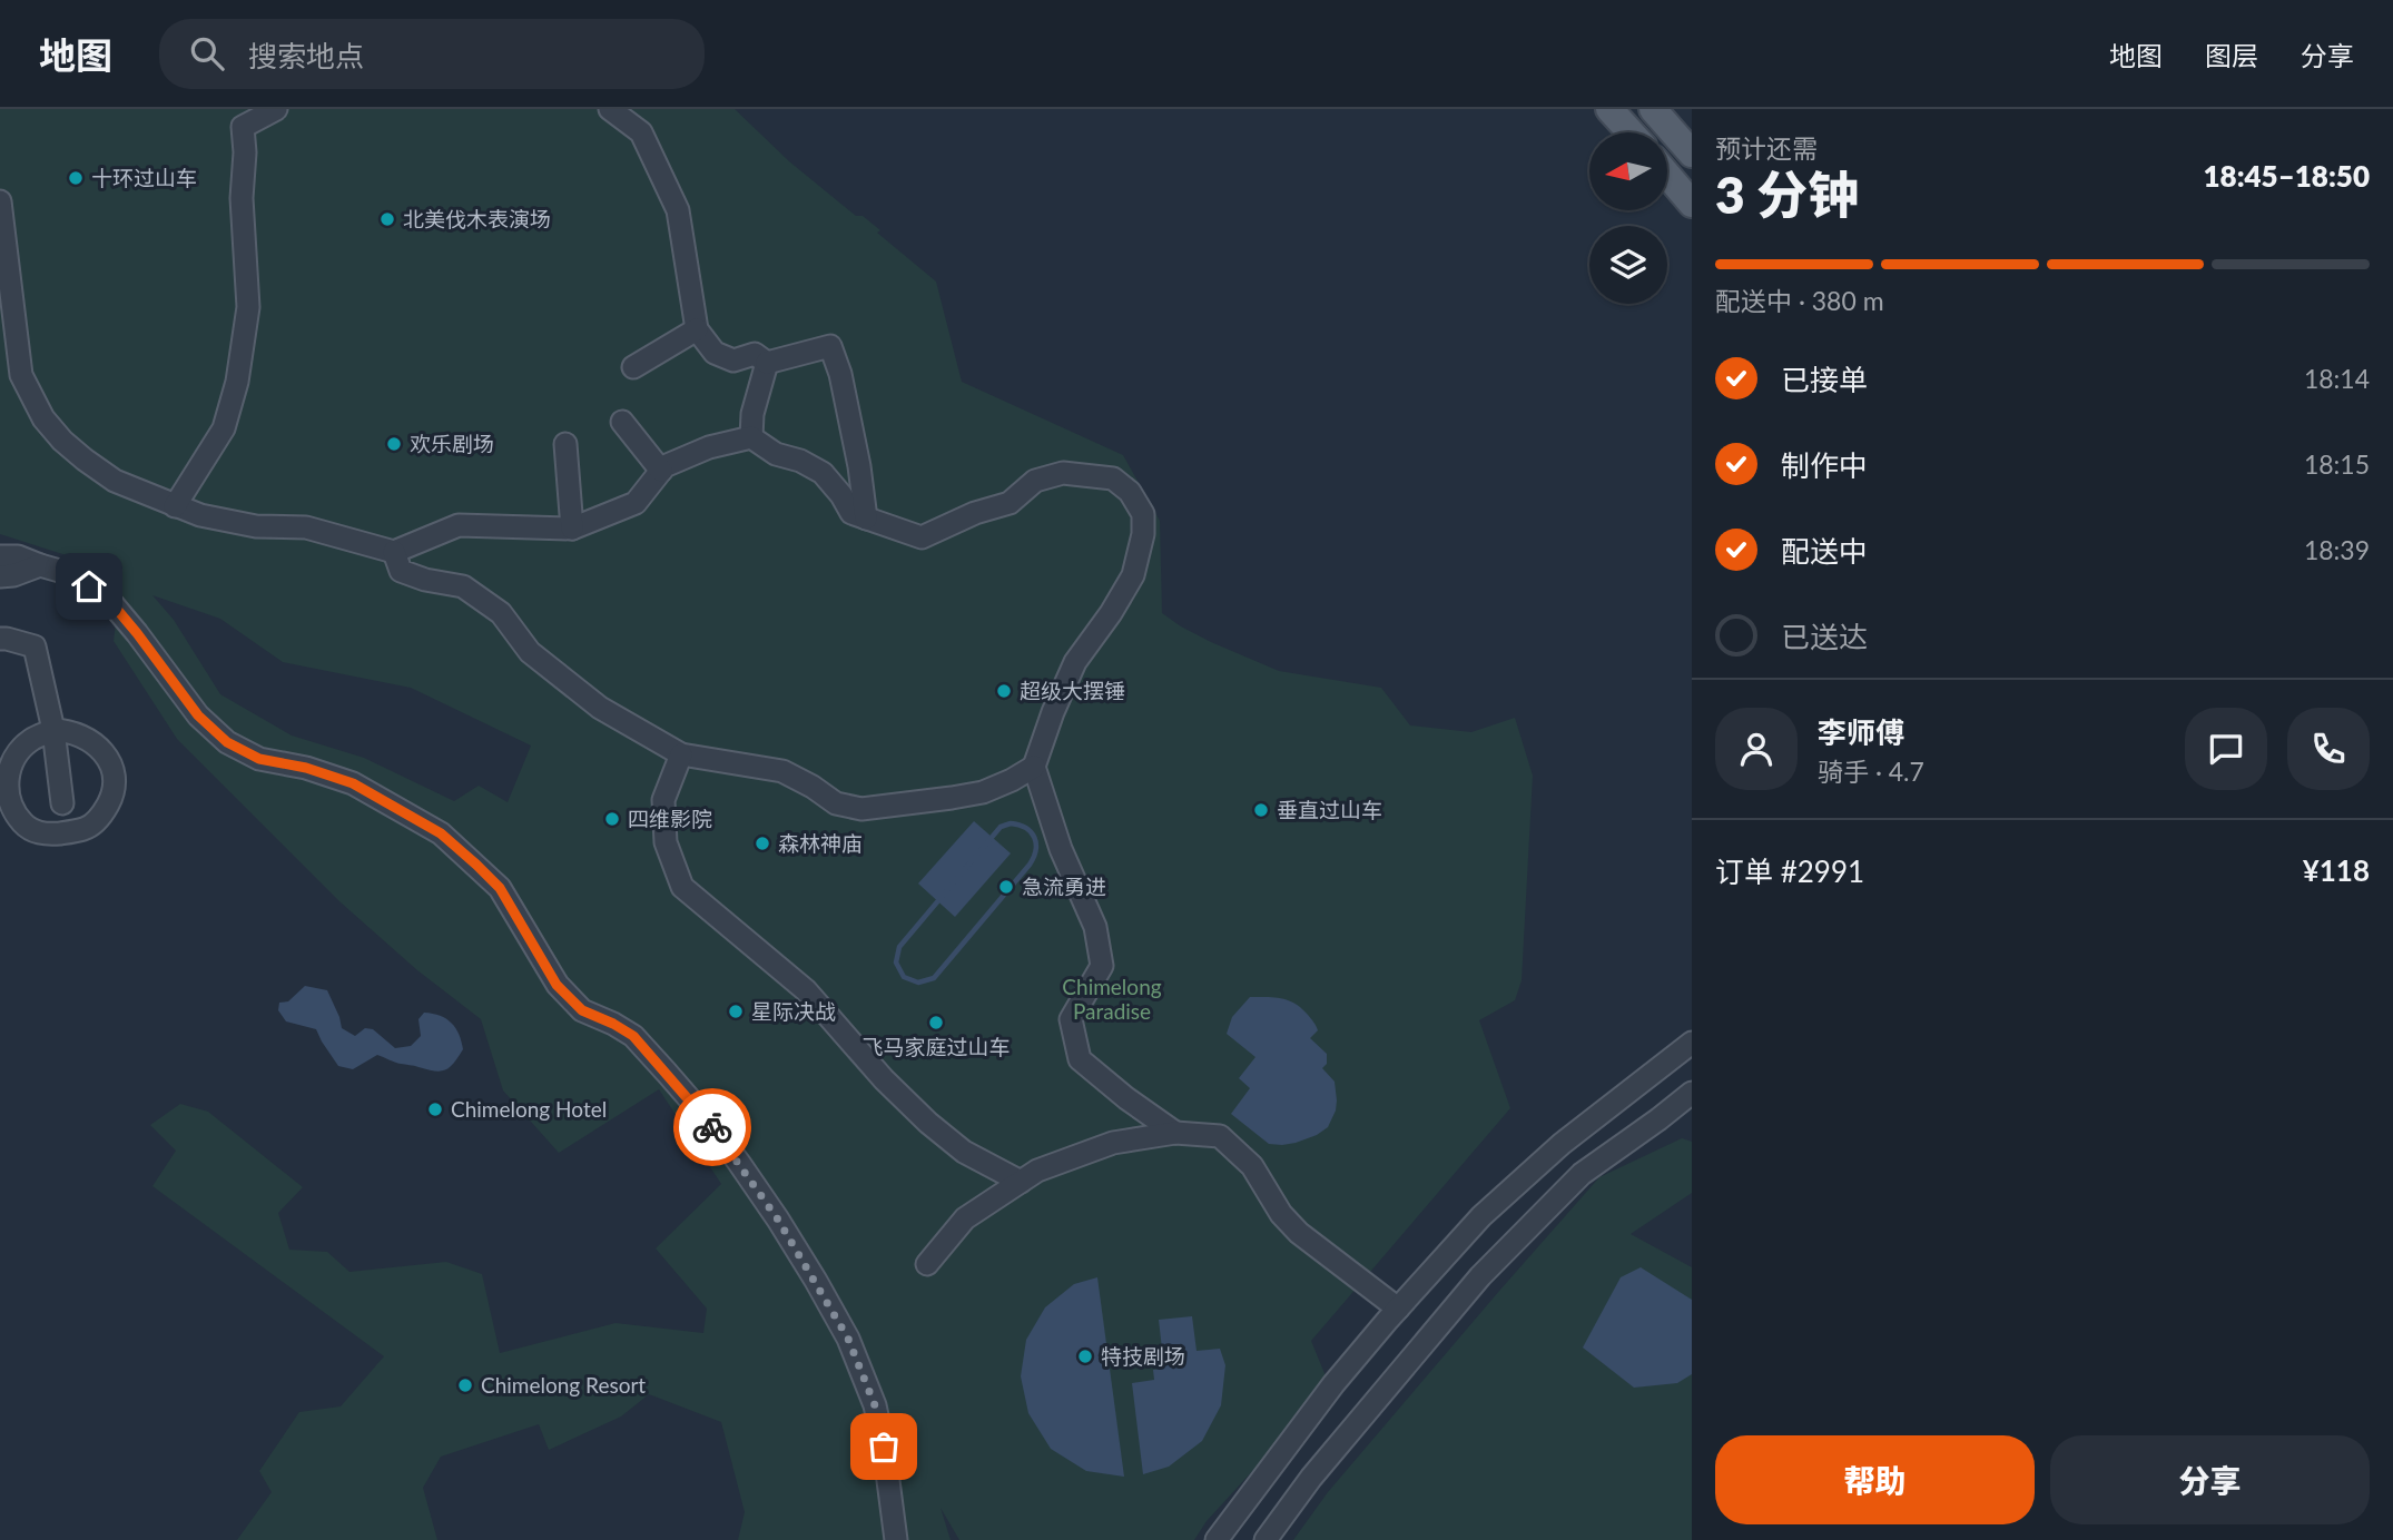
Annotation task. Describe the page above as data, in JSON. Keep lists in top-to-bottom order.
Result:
{
  "parks": ["Chimelong Paradise"],
  "places": [
    "十环过山车",
    "北美伐木表演场",
    "欢乐剧场",
    "超级大摆锤",
    "垂直过山车",
    "四维影院",
    "森林神庙",
    "急流勇进",
    "星际决战",
    "飞马家庭过山车",
    "Chimelong Hotel",
    "特技剧场",
    "Chimelong Resort"
  ],
  "north": "left",
  "page": {
    "header": "地图",
    "search": "搜索地点",
    "nav": ["地图", "图层", "分享"],
    "heading": ["3 分钟", "预计还需", "18:45–18:50"],
    "panel": [
      "李师傅",
      "骑手 · 4.7",
      "订单 #2991",
      "¥118"
    ],
    "bar": "配送中 · 380 m",
    "list": [
      ["已接单", "18:14"],
      ["制作中", "18:15"],
      ["配送中", "18:39"],
      "已送达"
    ],
    "buttons": ["帮助", "分享"]
  }
}
